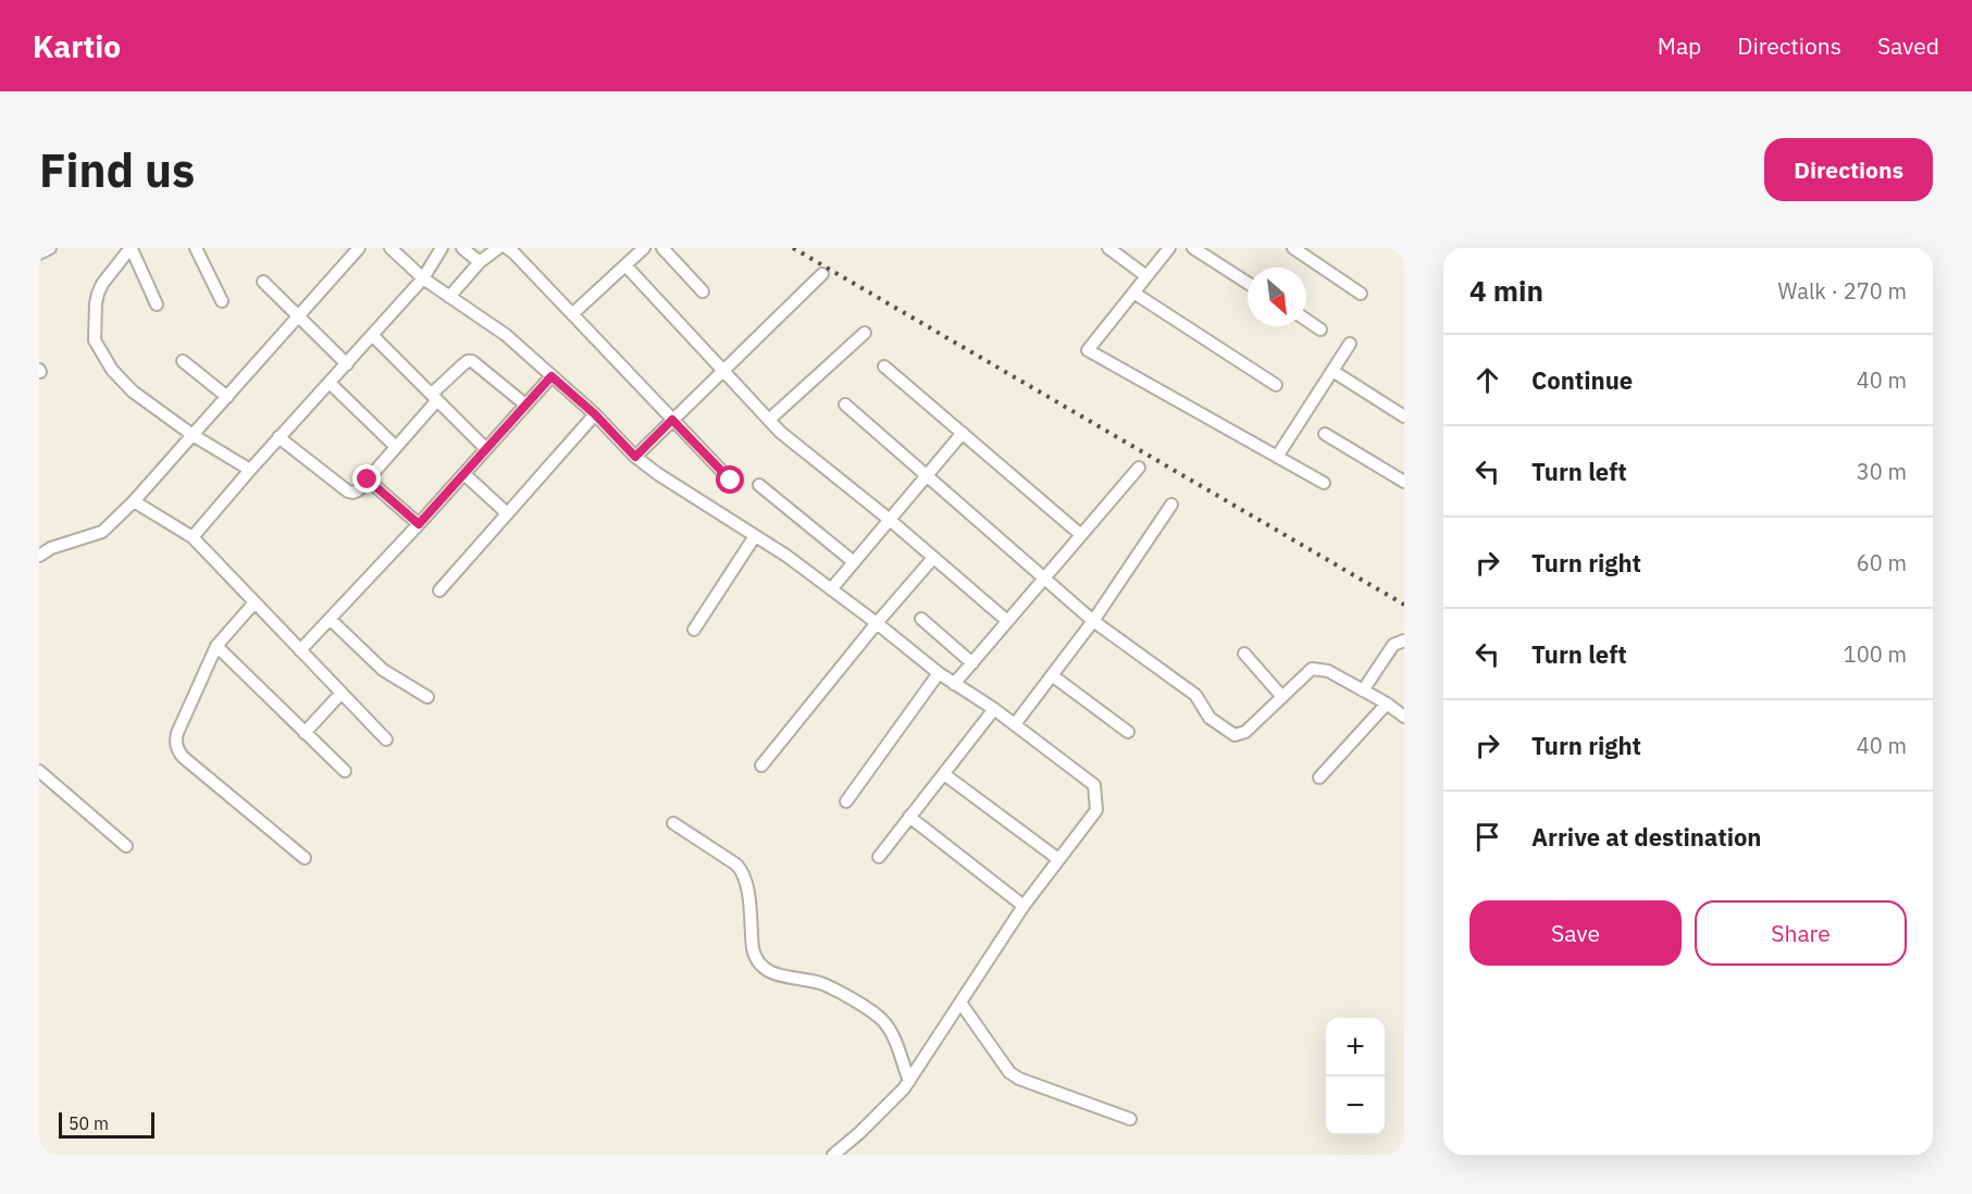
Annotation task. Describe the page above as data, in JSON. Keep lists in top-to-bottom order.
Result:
{
  "scale_bar": "50 m",
  "north": "bottom right",
  "page": {
    "header": "Kartio",
    "nav": ["Map", "Directions", "Saved"],
    "buttons": [
      "Directions",
      ["Save", "Share"]
    ],
    "title": "Find us",
    "heading": ["4 min", "Walk · 270 m"],
    "list": [
      ["Continue", "40 m"],
      ["Turn left", "30 m"],
      ["Turn right", "60 m"],
      ["Turn left", "100 m"],
      ["Turn right", "40 m"],
      "Arrive at destination"
    ],
    "map_buttons": ["+", "−"],
    "scale": "50 m"
  }
}
